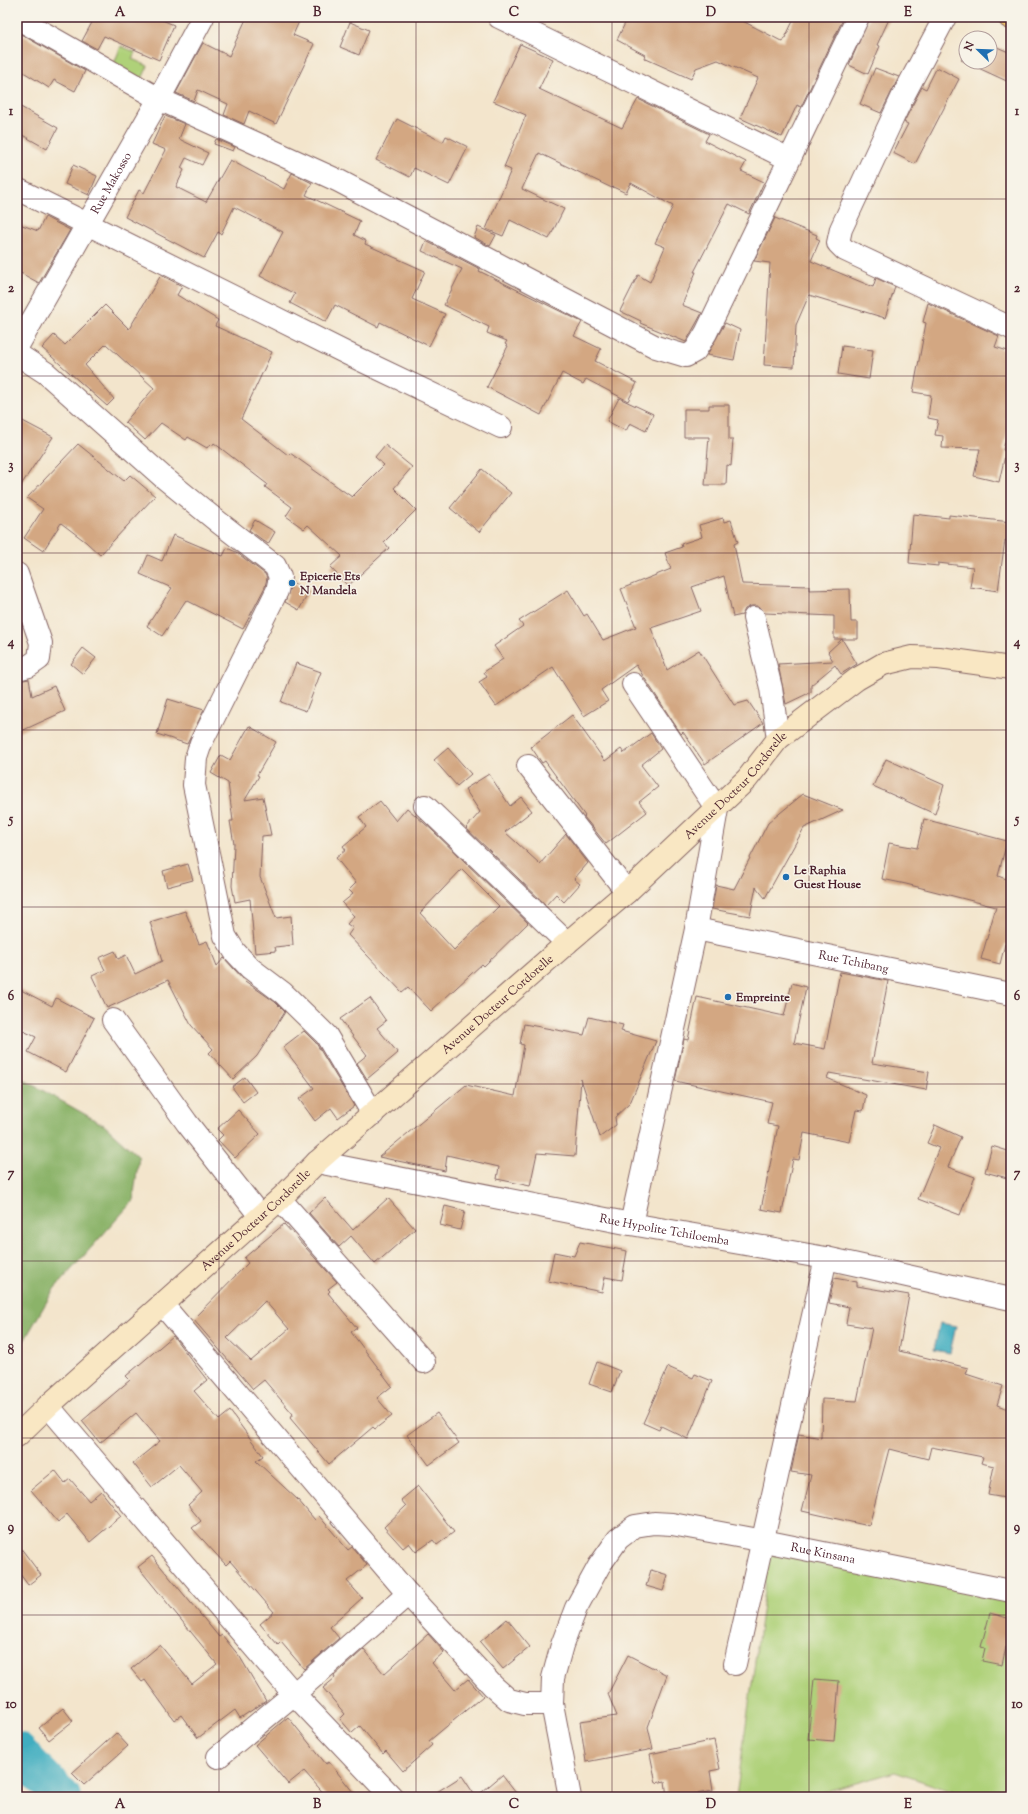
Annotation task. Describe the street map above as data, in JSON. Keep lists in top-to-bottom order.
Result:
{
  "streets": {
    "street": [
      "Rue Makosso",
      "Avenue Docteur Cordorelle",
      "Rue Tchibang",
      "Rue Hypolite Tchiloemba",
      "Rue Kinsana"
    ]
  },
  "crossings": [
    ["Avenue Docteur Cordorelle", "Rue Hypolite Tchiloemba"]
  ],
  "places": ["Epicerie Ets N Mandela", "Le Raphia Guest House", "Empreinte"],
  "north": "top left",
  "grid": {
    "columns": [
      "A",
      "B",
      "C",
      "D",
      "E"
    ],
    "rows": [
      "1",
      "2",
      "3",
      "4",
      "5",
      "6",
      "7",
      "8",
      "9",
      "10"
    ]
  }
}
